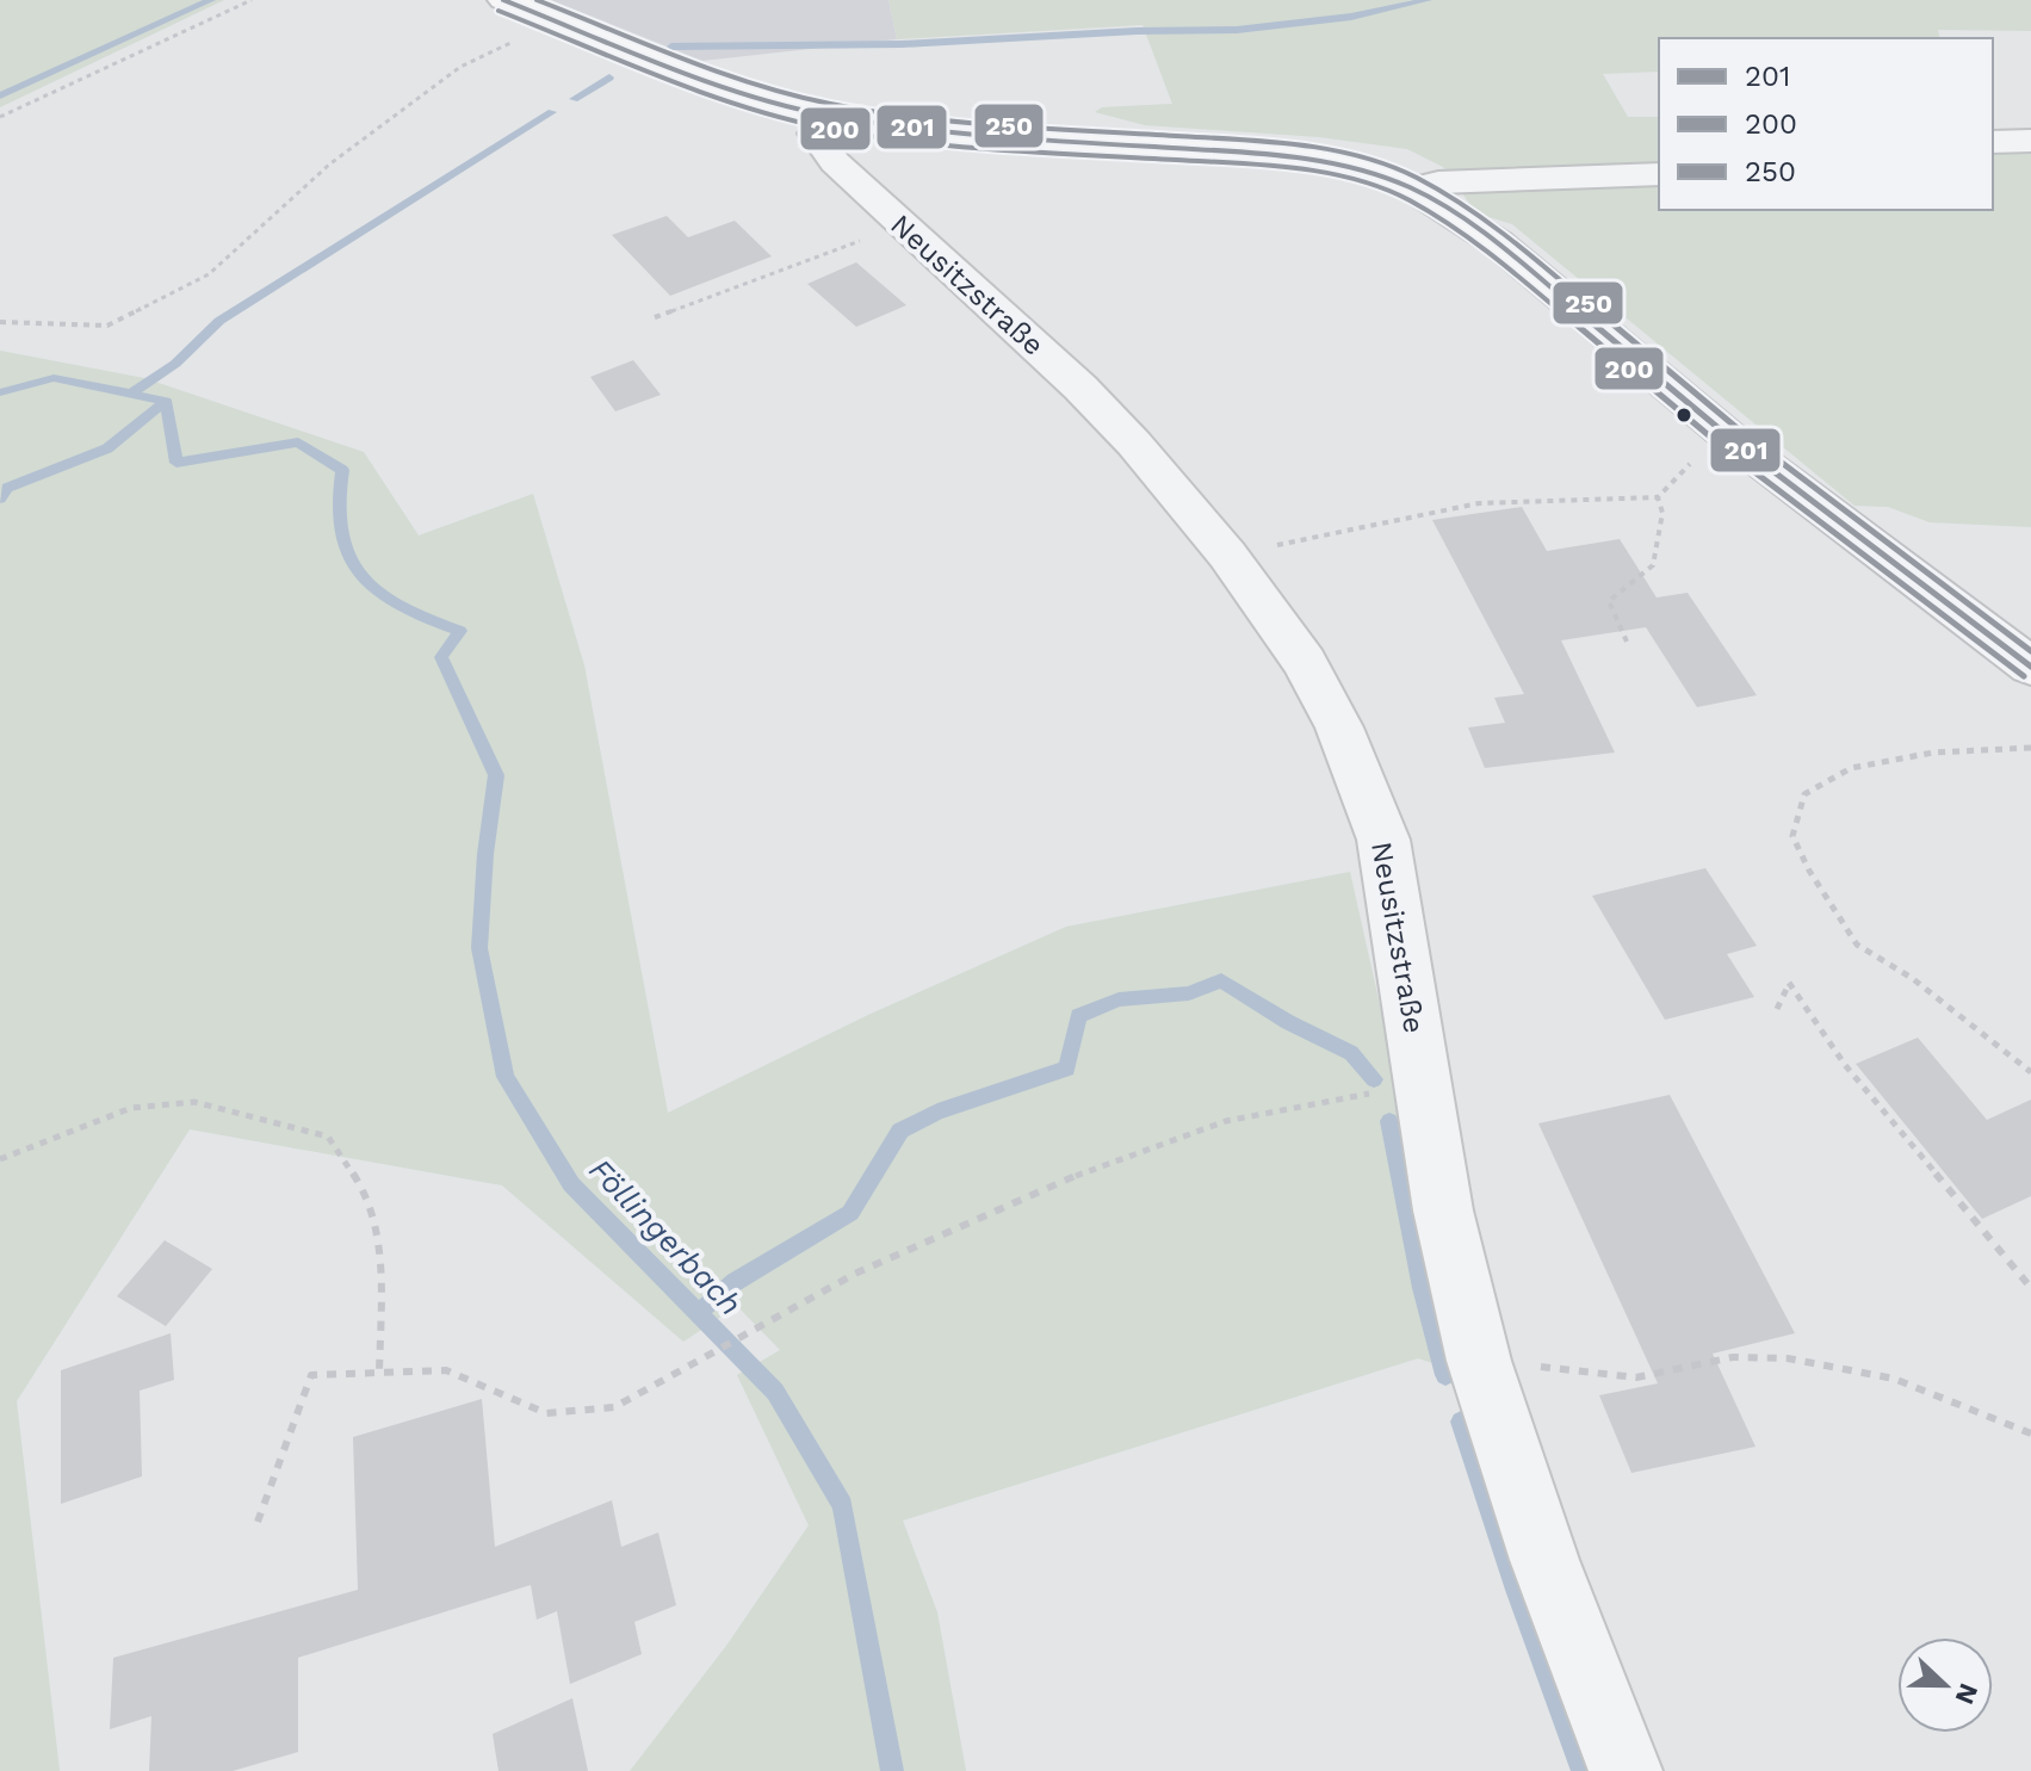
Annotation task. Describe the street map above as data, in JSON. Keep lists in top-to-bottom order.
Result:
{
  "streets": {
    "street": ["Neusitzstraße"]
  },
  "water": ["Föllingerbach"],
  "lines": ["transit line 201", "transit line 250", "transit line 200"],
  "legend": ["201", "200", "250"],
  "north": "right"
}
